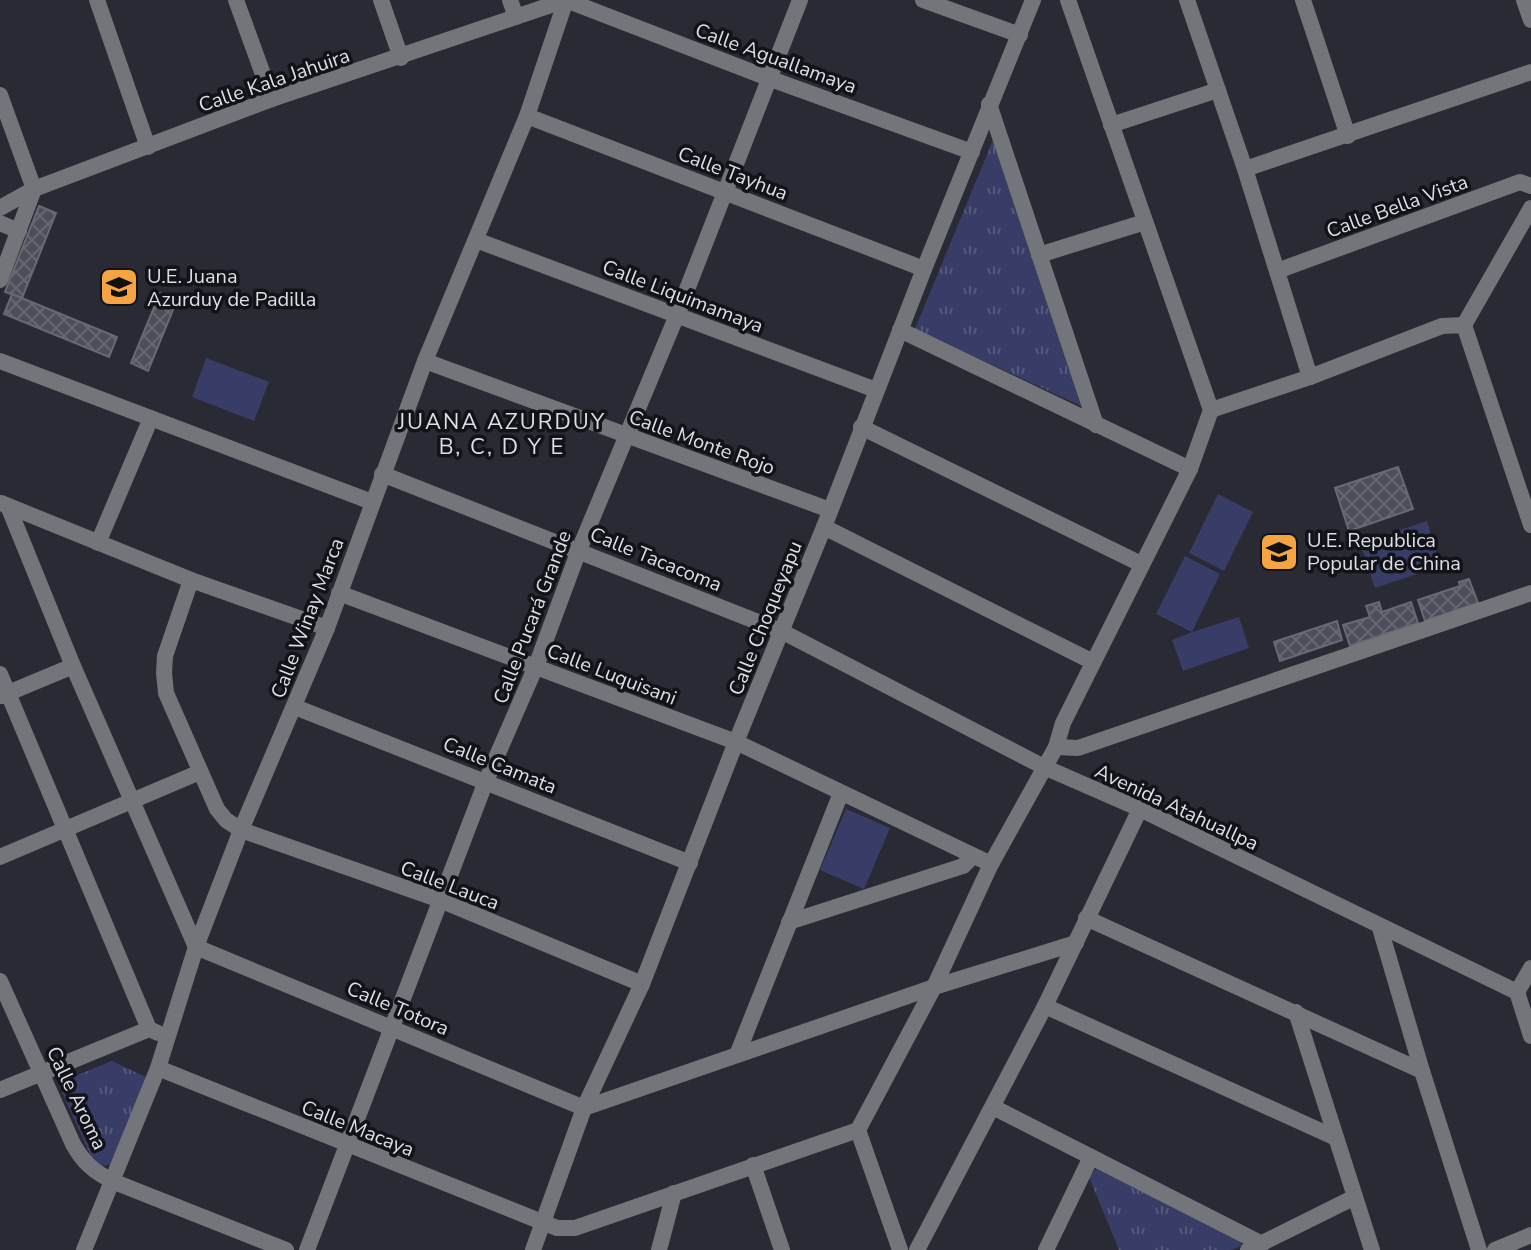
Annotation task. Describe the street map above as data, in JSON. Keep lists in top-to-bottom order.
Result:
{
  "streets": {
    "street": [
      "Calle Aguallamaya",
      "Calle Kala Jahuira",
      "Calle Tayhua",
      "Calle Bella Vista",
      "Calle Liquimamaya",
      "Calle Monte Rojo",
      "Calle Tacacoma",
      "Calle Pucará Grande",
      "Calle Winay Marca",
      "Calle Choqueyapu",
      "Calle Luquisani",
      "Calle Camata",
      "Avenida Atahuallpa",
      "Calle Lauca",
      "Calle Totora",
      "Calle Aroma",
      "Calle Macaya"
    ]
  },
  "crossings": [
    ["Calle Aguallamaya", "Calle Kala Jahuira"],
    ["Calle Aguallamaya", "Calle Pucará Grande"],
    ["Calle Aguallamaya", "Calle Winay Marca"],
    ["Calle Aguallamaya", "Calle Choqueyapu"],
    ["Calle Kala Jahuira", "Calle Winay Marca"],
    ["Calle Tayhua", "Calle Pucará Grande"],
    ["Calle Tayhua", "Calle Winay Marca"],
    ["Calle Tayhua", "Calle Choqueyapu"],
    ["Calle Liquimamaya", "Calle Pucará Grande"],
    ["Calle Liquimamaya", "Calle Winay Marca"],
    ["Calle Liquimamaya", "Calle Choqueyapu"],
    ["Calle Monte Rojo", "Calle Pucará Grande"],
    ["Calle Monte Rojo", "Calle Winay Marca"],
    ["Calle Monte Rojo", "Calle Choqueyapu"],
    ["Calle Tacacoma", "Calle Pucará Grande"],
    ["Calle Tacacoma", "Calle Winay Marca"],
    ["Calle Tacacoma", "Calle Choqueyapu"],
    ["Calle Tacacoma", "Avenida Atahuallpa"],
    ["Calle Pucará Grande", "Calle Luquisani"],
    ["Calle Pucará Grande", "Calle Camata"],
    ["Calle Pucará Grande", "Calle Lauca"],
    ["Calle Pucará Grande", "Calle Totora"],
    ["Calle Pucará Grande", "Calle Macaya"],
    ["Calle Winay Marca", "Calle Luquisani"],
    ["Calle Winay Marca", "Calle Camata"],
    ["Calle Winay Marca", "Calle Lauca"],
    ["Calle Winay Marca", "Calle Totora"],
    ["Calle Winay Marca", "Calle Aroma"],
    ["Calle Winay Marca", "Calle Macaya"],
    ["Calle Choqueyapu", "Calle Luquisani"],
    ["Calle Choqueyapu", "Calle Camata"],
    ["Calle Choqueyapu", "Avenida Atahuallpa"],
    ["Calle Choqueyapu", "Calle Lauca"],
    ["Calle Choqueyapu", "Calle Totora"],
    ["Calle Choqueyapu", "Calle Macaya"]
  ],
  "districts": ["JUANA AZURDUY B, C, D Y E"],
  "places": {
    "school or university": ["U.E. Juana Azurduy de Padilla", "U.E. Republica Popular de China"]
  }
}
